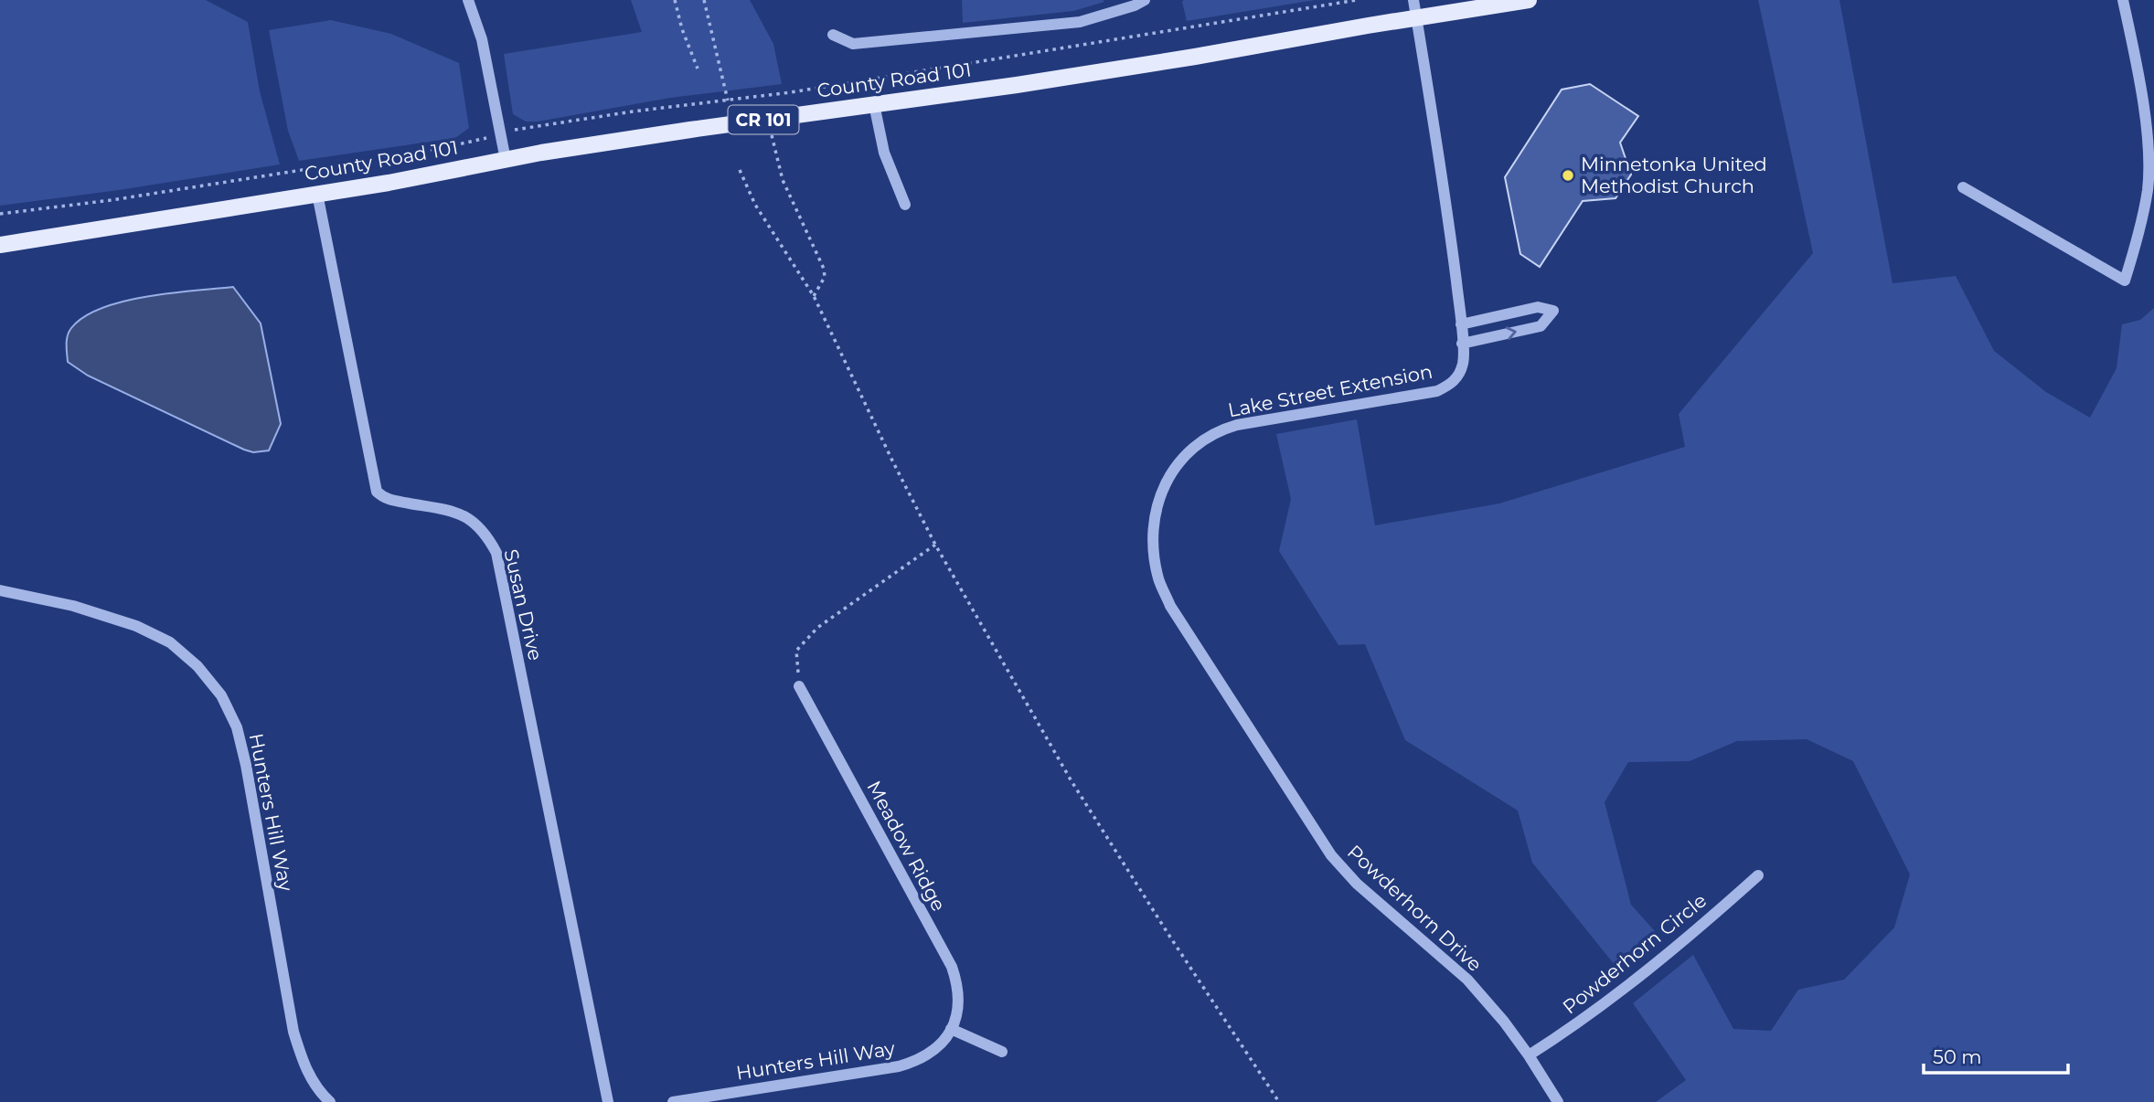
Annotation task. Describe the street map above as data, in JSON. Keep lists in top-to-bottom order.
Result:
{
  "streets": {
    "main road": ["County Road 101", "CR 101"],
    "street": [
      "Lake Street Extension",
      "Susan Drive",
      "Hunters Hill Way",
      "Meadow Ridge",
      "Powderhorn Drive",
      "Powderhorn Circle"
    ]
  },
  "crossings": [
    ["County Road 101", "Lake Street Extension"],
    ["County Road 101", "Susan Drive"],
    ["Lake Street Extension", "Powderhorn Drive"],
    ["Hunters Hill Way", "Meadow Ridge"],
    ["Powderhorn Drive", "Powderhorn Circle"]
  ],
  "places": ["Minnetonka United Methodist Church"],
  "scale_bar": "50 m"
}
